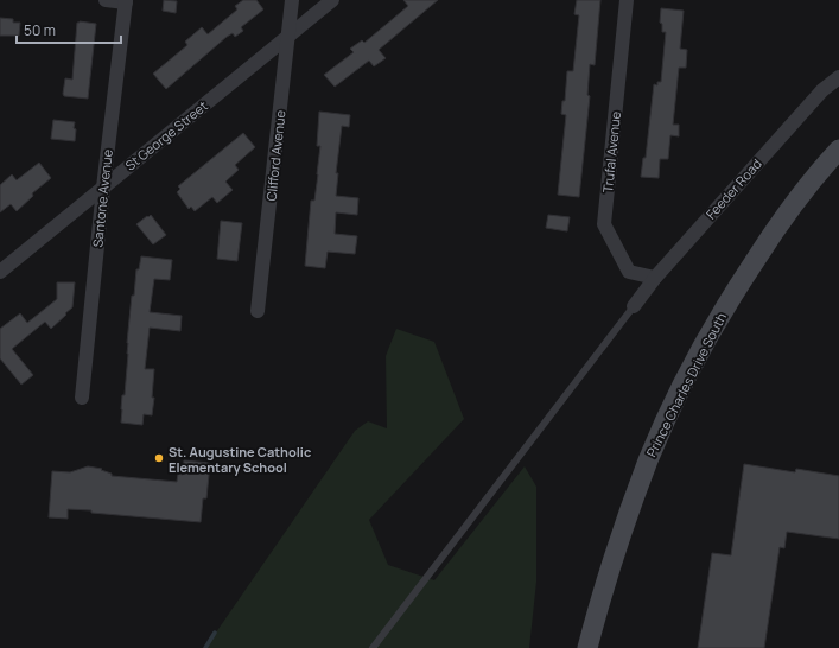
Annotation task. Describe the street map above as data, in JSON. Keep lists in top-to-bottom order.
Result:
{
  "streets": {
    "main road": ["Prince Charles Drive South"],
    "street": [
      "St George Street",
      "Trufal Avenue",
      "Clifford Avenue",
      "Feeder Road",
      "Santone Avenue"
    ]
  },
  "crossings": [
    ["St George Street", "Clifford Avenue"],
    ["St George Street", "Santone Avenue"],
    ["Trufal Avenue", "Feeder Road"]
  ],
  "places": ["St. Augustine Catholic Elementary School"],
  "scale_bar": "50 m"
}
